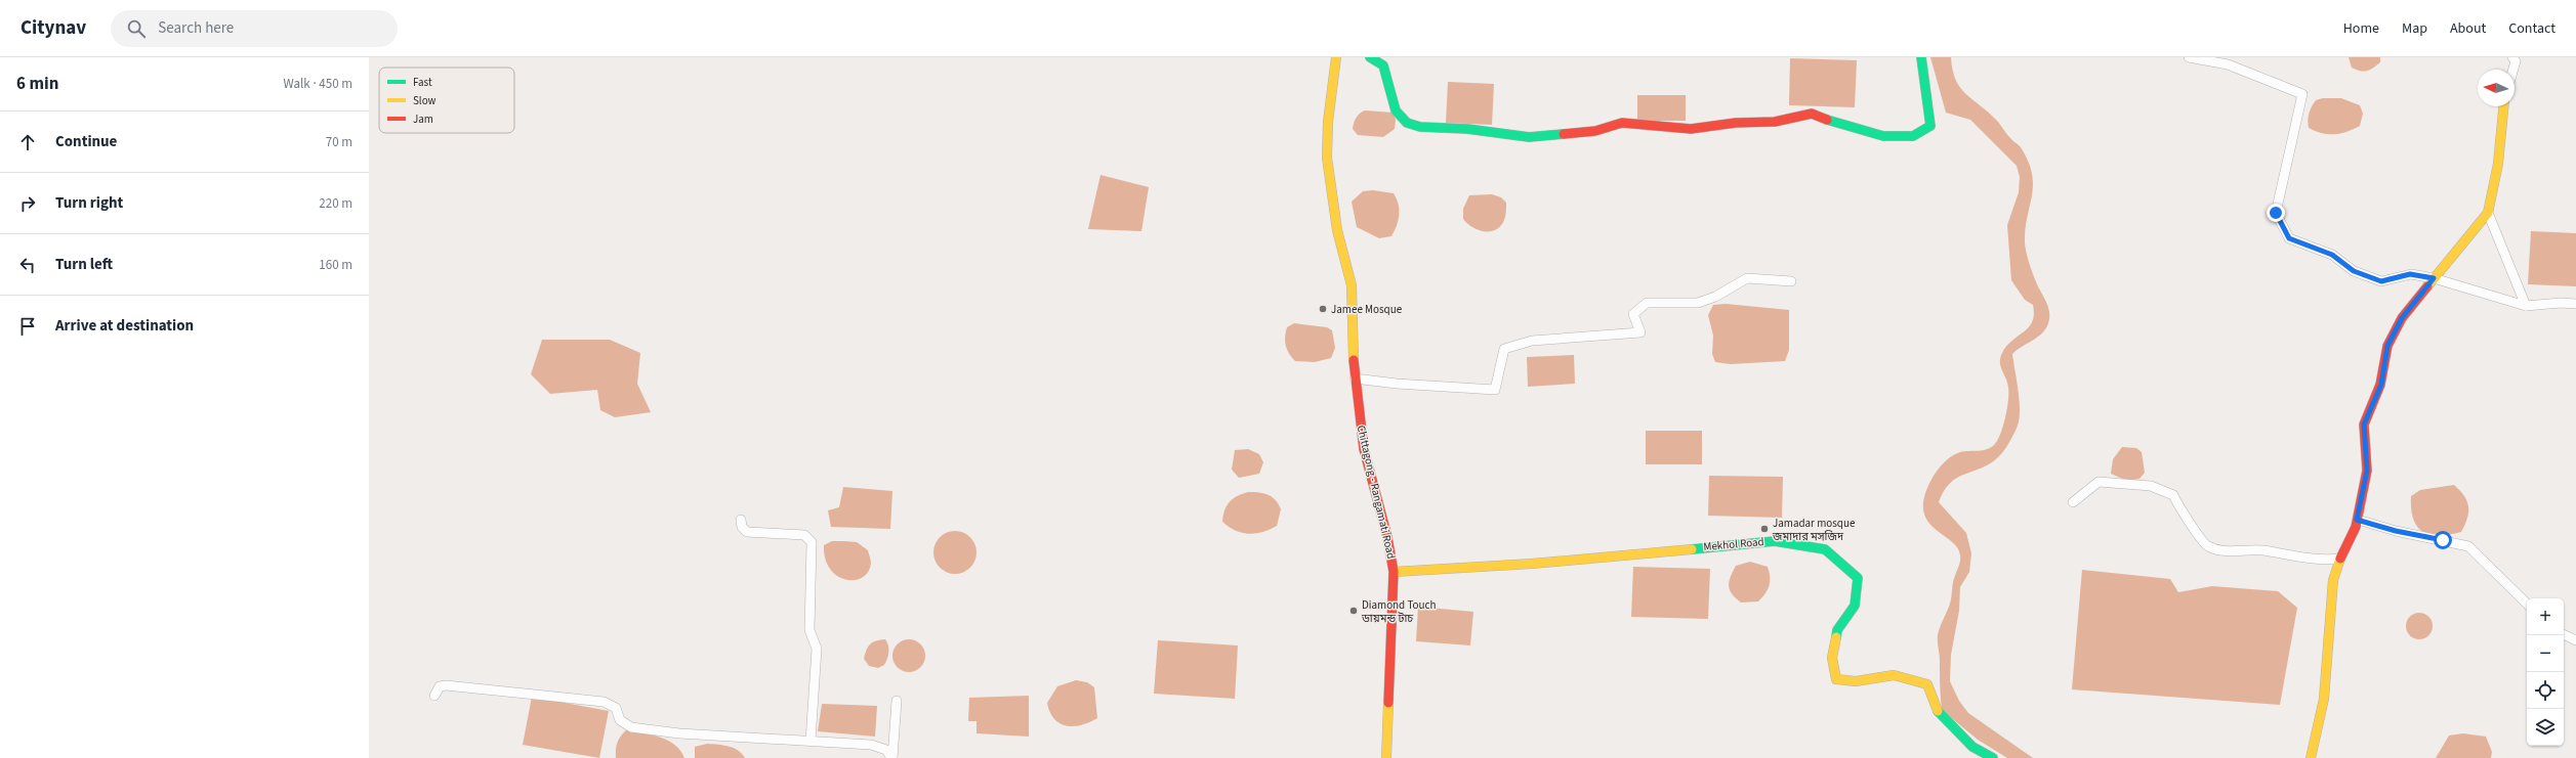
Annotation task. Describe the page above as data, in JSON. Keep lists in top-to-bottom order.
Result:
{
  "streets": {
    "main road": ["Chittagong - Rangamati Road", "Mekhol Road"]
  },
  "crossings": [
    ["Chittagong - Rangamati Road", "Mekhol Road"]
  ],
  "places": ["Jamee Mosque", "Jamadar mosque জমাদার মসজিদ", "Diamond Touch ডায়মন্ড টাচ"],
  "legend": ["Fast", "Slow", "Jam"],
  "north": "left",
  "page": {
    "header": "Citynav",
    "search": "Search here",
    "nav": [
      "Home",
      "Map",
      "About",
      "Contact"
    ],
    "heading": ["6 min", "Walk · 450 m"],
    "list": [
      ["Continue", "70 m"],
      ["Turn right", "220 m"],
      ["Turn left", "160 m"],
      "Arrive at destination"
    ],
    "map_buttons": ["+", "−"]
  }
}
